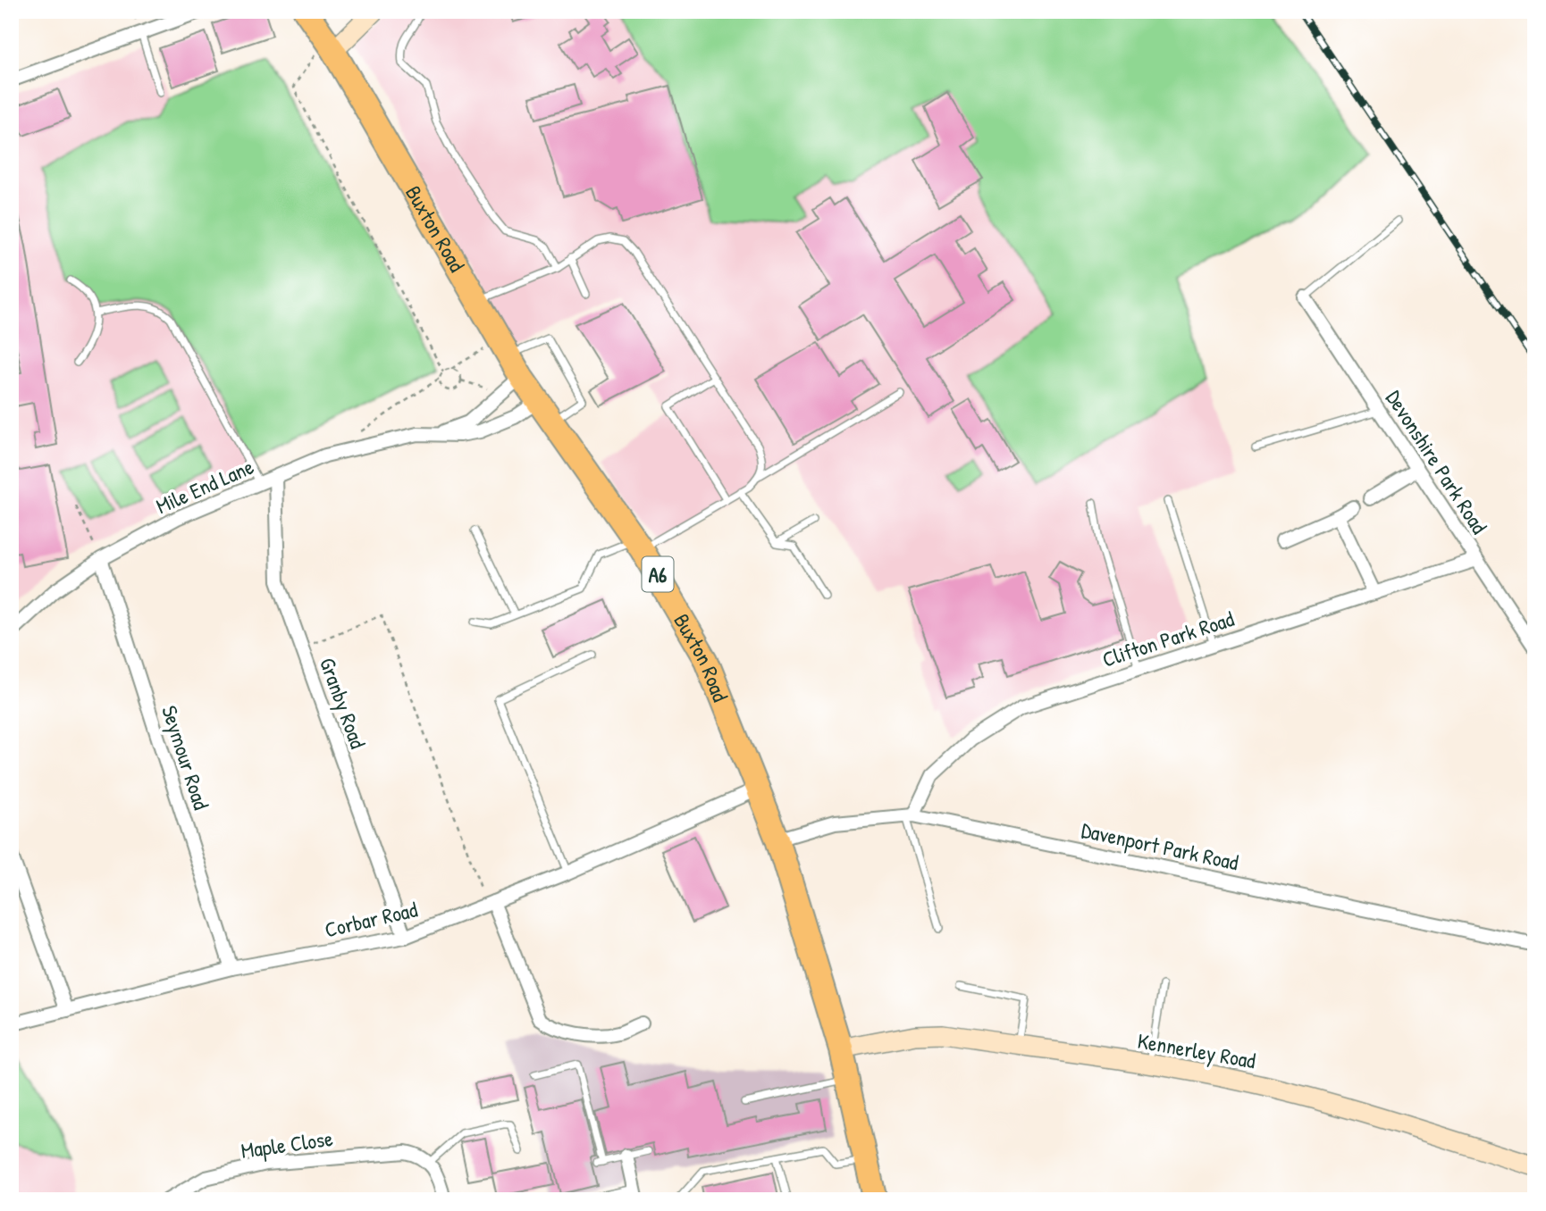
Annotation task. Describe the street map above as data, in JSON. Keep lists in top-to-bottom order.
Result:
{
  "streets": {
    "highway": ["Buxton Road", "A6"],
    "street": [
      "Devonshire Park Road",
      "Mile End Lane",
      "Clifton Park Road",
      "Granby Road",
      "Seymour Road",
      "Davenport Park Road",
      "Corbar Road",
      "Kennerley Road",
      "Maple Close"
    ]
  },
  "crossings": [
    ["Buxton Road", "Mile End Lane"],
    ["Buxton Road", "Davenport Park Road"],
    ["Buxton Road", "Corbar Road"],
    ["Buxton Road", "Kennerley Road"],
    ["Devonshire Park Road", "Clifton Park Road"],
    ["Mile End Lane", "Granby Road"],
    ["Mile End Lane", "Seymour Road"],
    ["Clifton Park Road", "Davenport Park Road"],
    ["Granby Road", "Corbar Road"],
    ["Seymour Road", "Corbar Road"]
  ]
}
